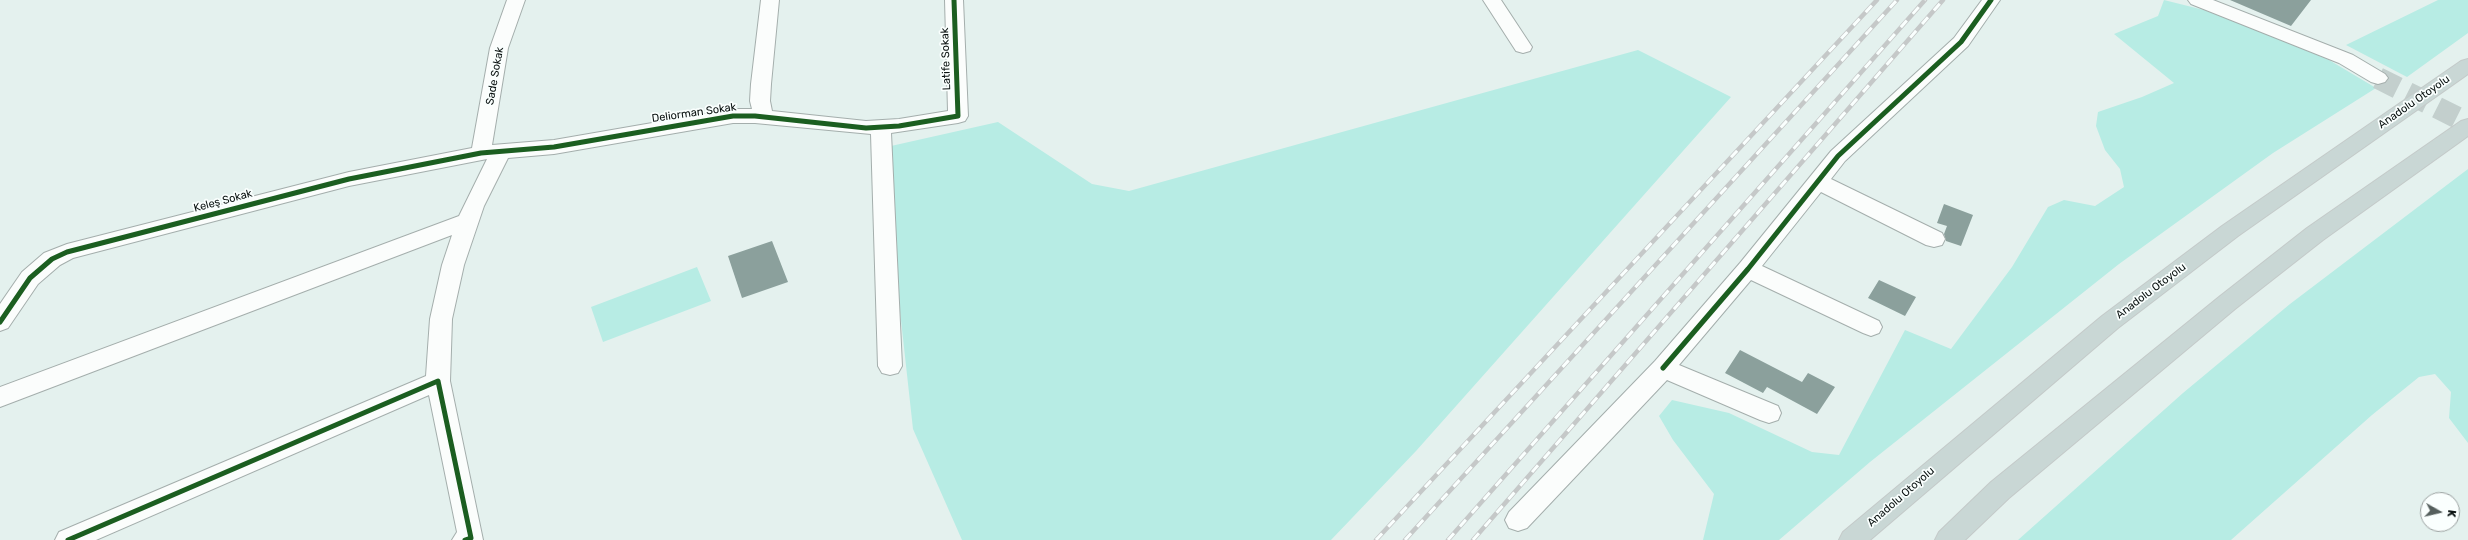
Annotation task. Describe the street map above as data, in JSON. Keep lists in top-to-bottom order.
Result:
{
  "streets": {
    "highway": ["Anadolu Otoyolu"],
    "street": [
      "Latife Sokak",
      "Sade Sokak",
      "Deliorman Sokak",
      "Keleş Sokak"
    ]
  },
  "crossings": [
    ["Latife Sokak", "Deliorman Sokak"],
    ["Sade Sokak", "Deliorman Sokak"],
    ["Sade Sokak", "Keleş Sokak"],
    ["Deliorman Sokak", "Keleş Sokak"]
  ],
  "north": "right"
}
